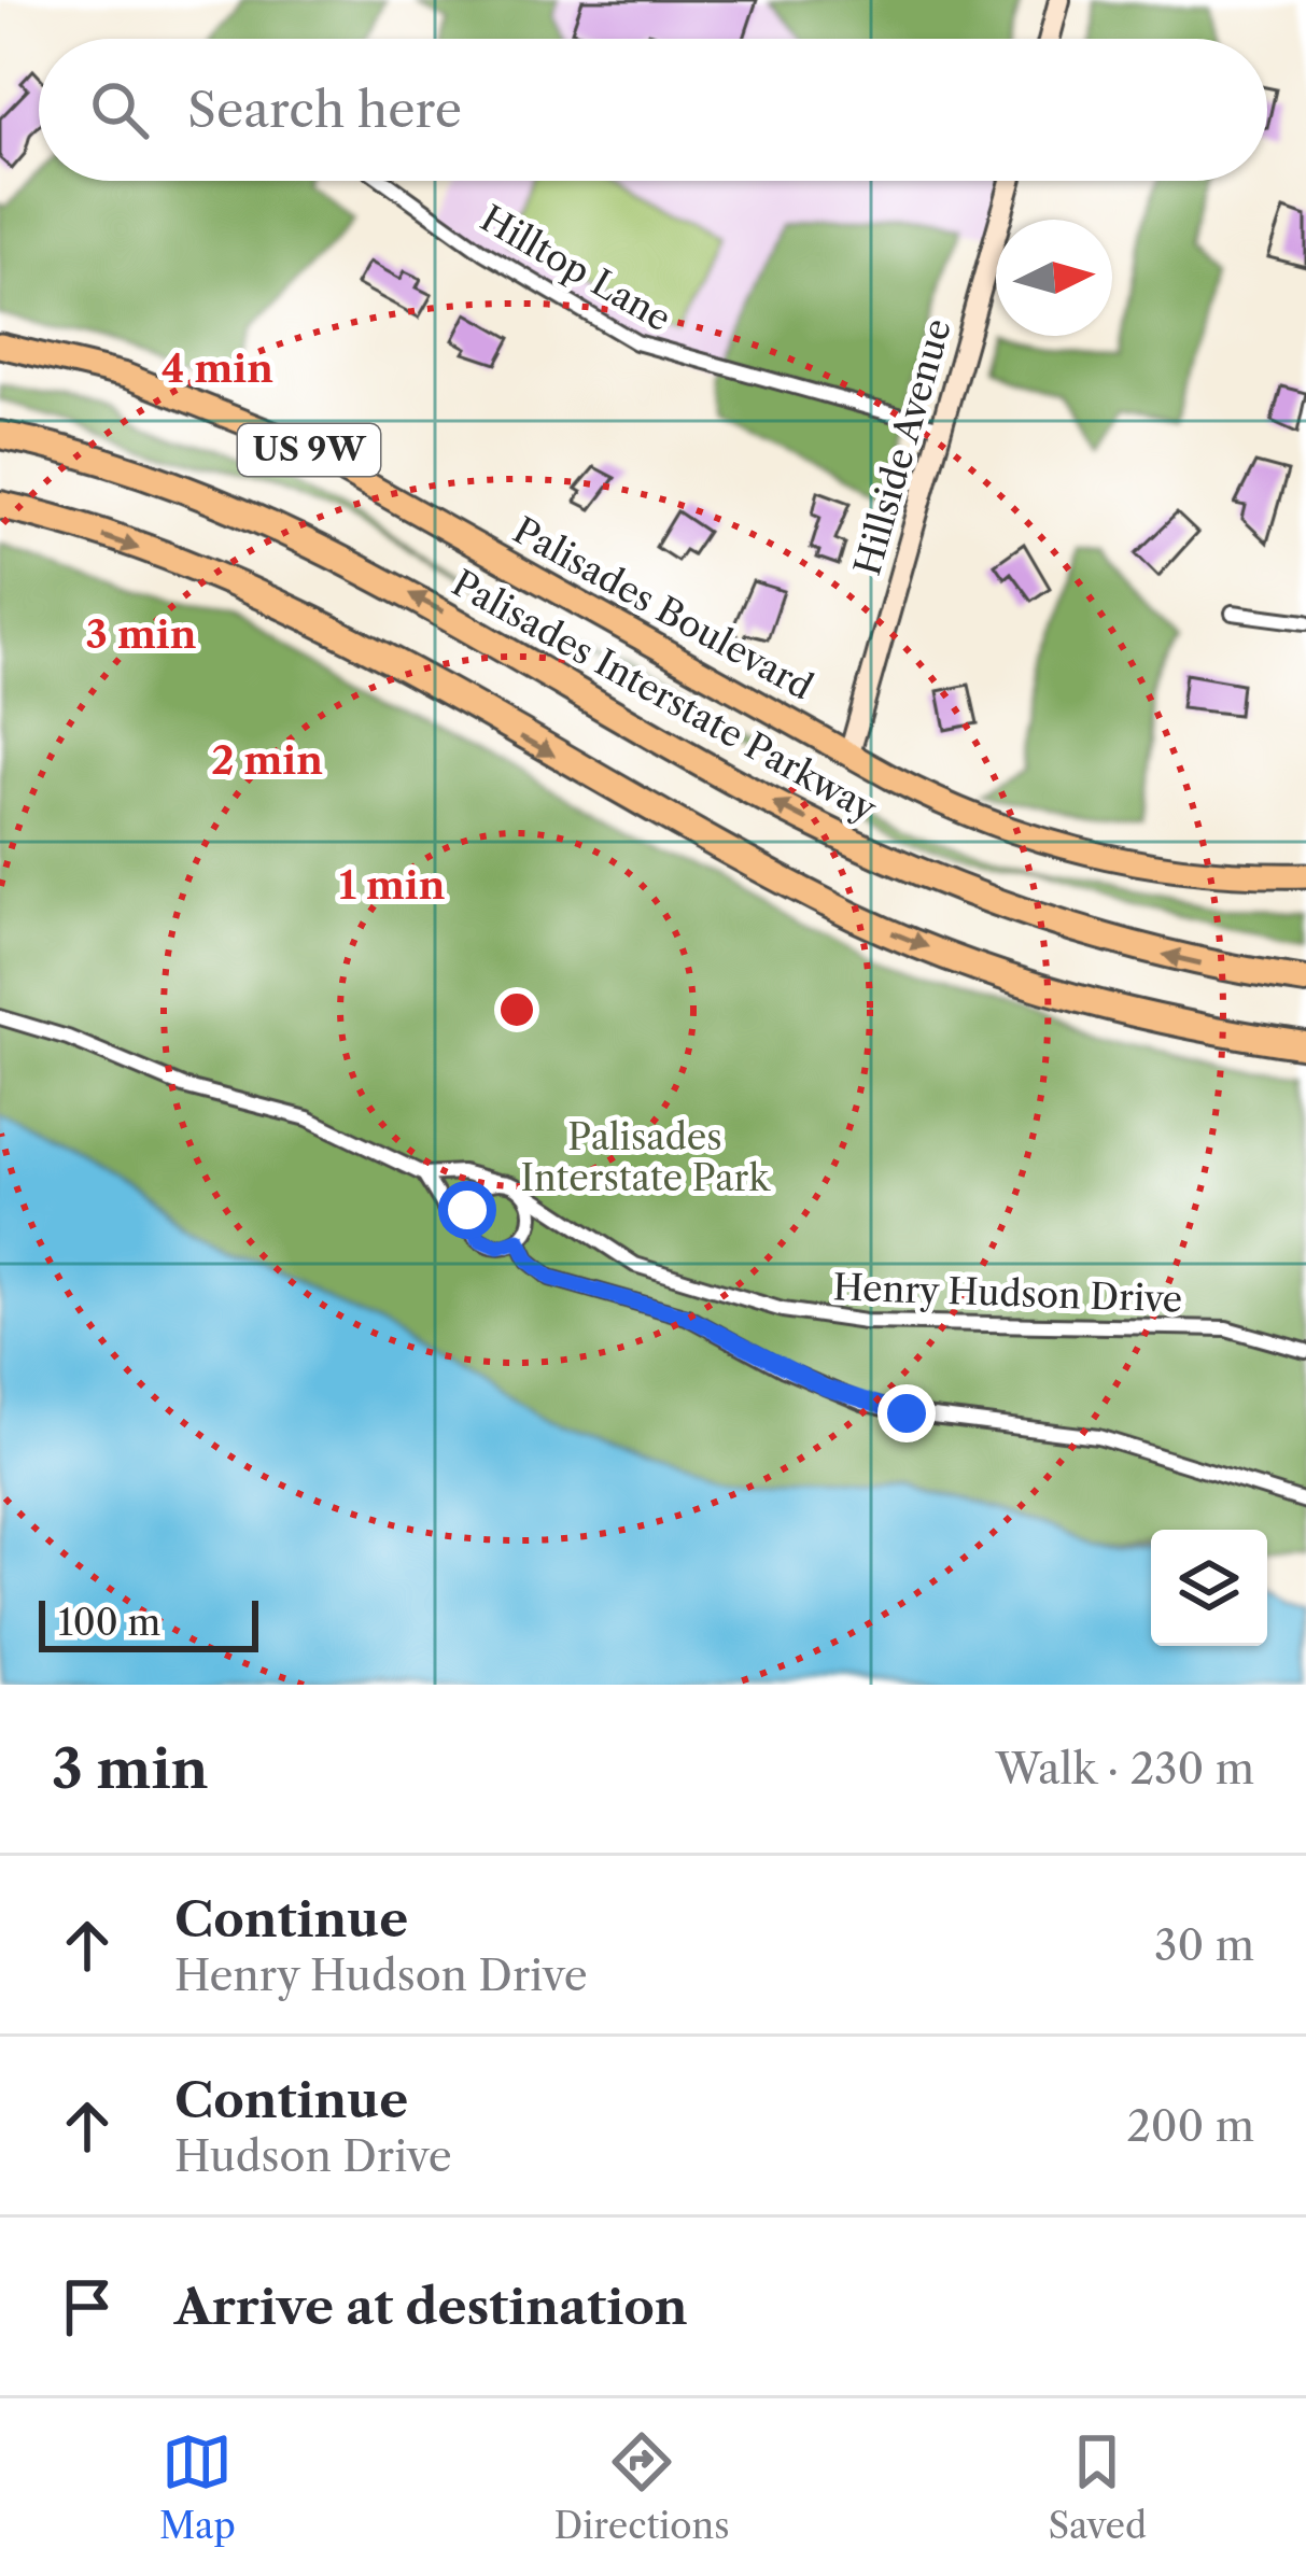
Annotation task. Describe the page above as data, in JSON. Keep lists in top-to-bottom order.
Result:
{
  "streets": {
    "highway": ["Palisades Interstate Parkway"],
    "main road": ["Hillside Avenue", "US 9W", "Palisades Boulevard"],
    "street": ["Hilltop Lane", "Henry Hudson Drive"]
  },
  "crossings": [
    ["Hilltop Lane", "Hillside Avenue"],
    ["Hillside Avenue", "Palisades Boulevard"]
  ],
  "parks": ["Palisades Interstate Park"],
  "scale_bar": "100 m",
  "north": "right",
  "page": {
    "search": "Search here",
    "scale": "100 m",
    "heading": ["3 min", "Walk · 230 m"],
    "list": [
      ["Continue", "Henry Hudson Drive", "30 m"],
      ["Continue", "Hudson Drive", "200 m"],
      "Arrive at destination"
    ],
    "nav": ["Map", "Directions", "Saved"]
  },
  "rings": [
    "4 min",
    "3 min",
    "2 min",
    "1 min"
  ]
}
